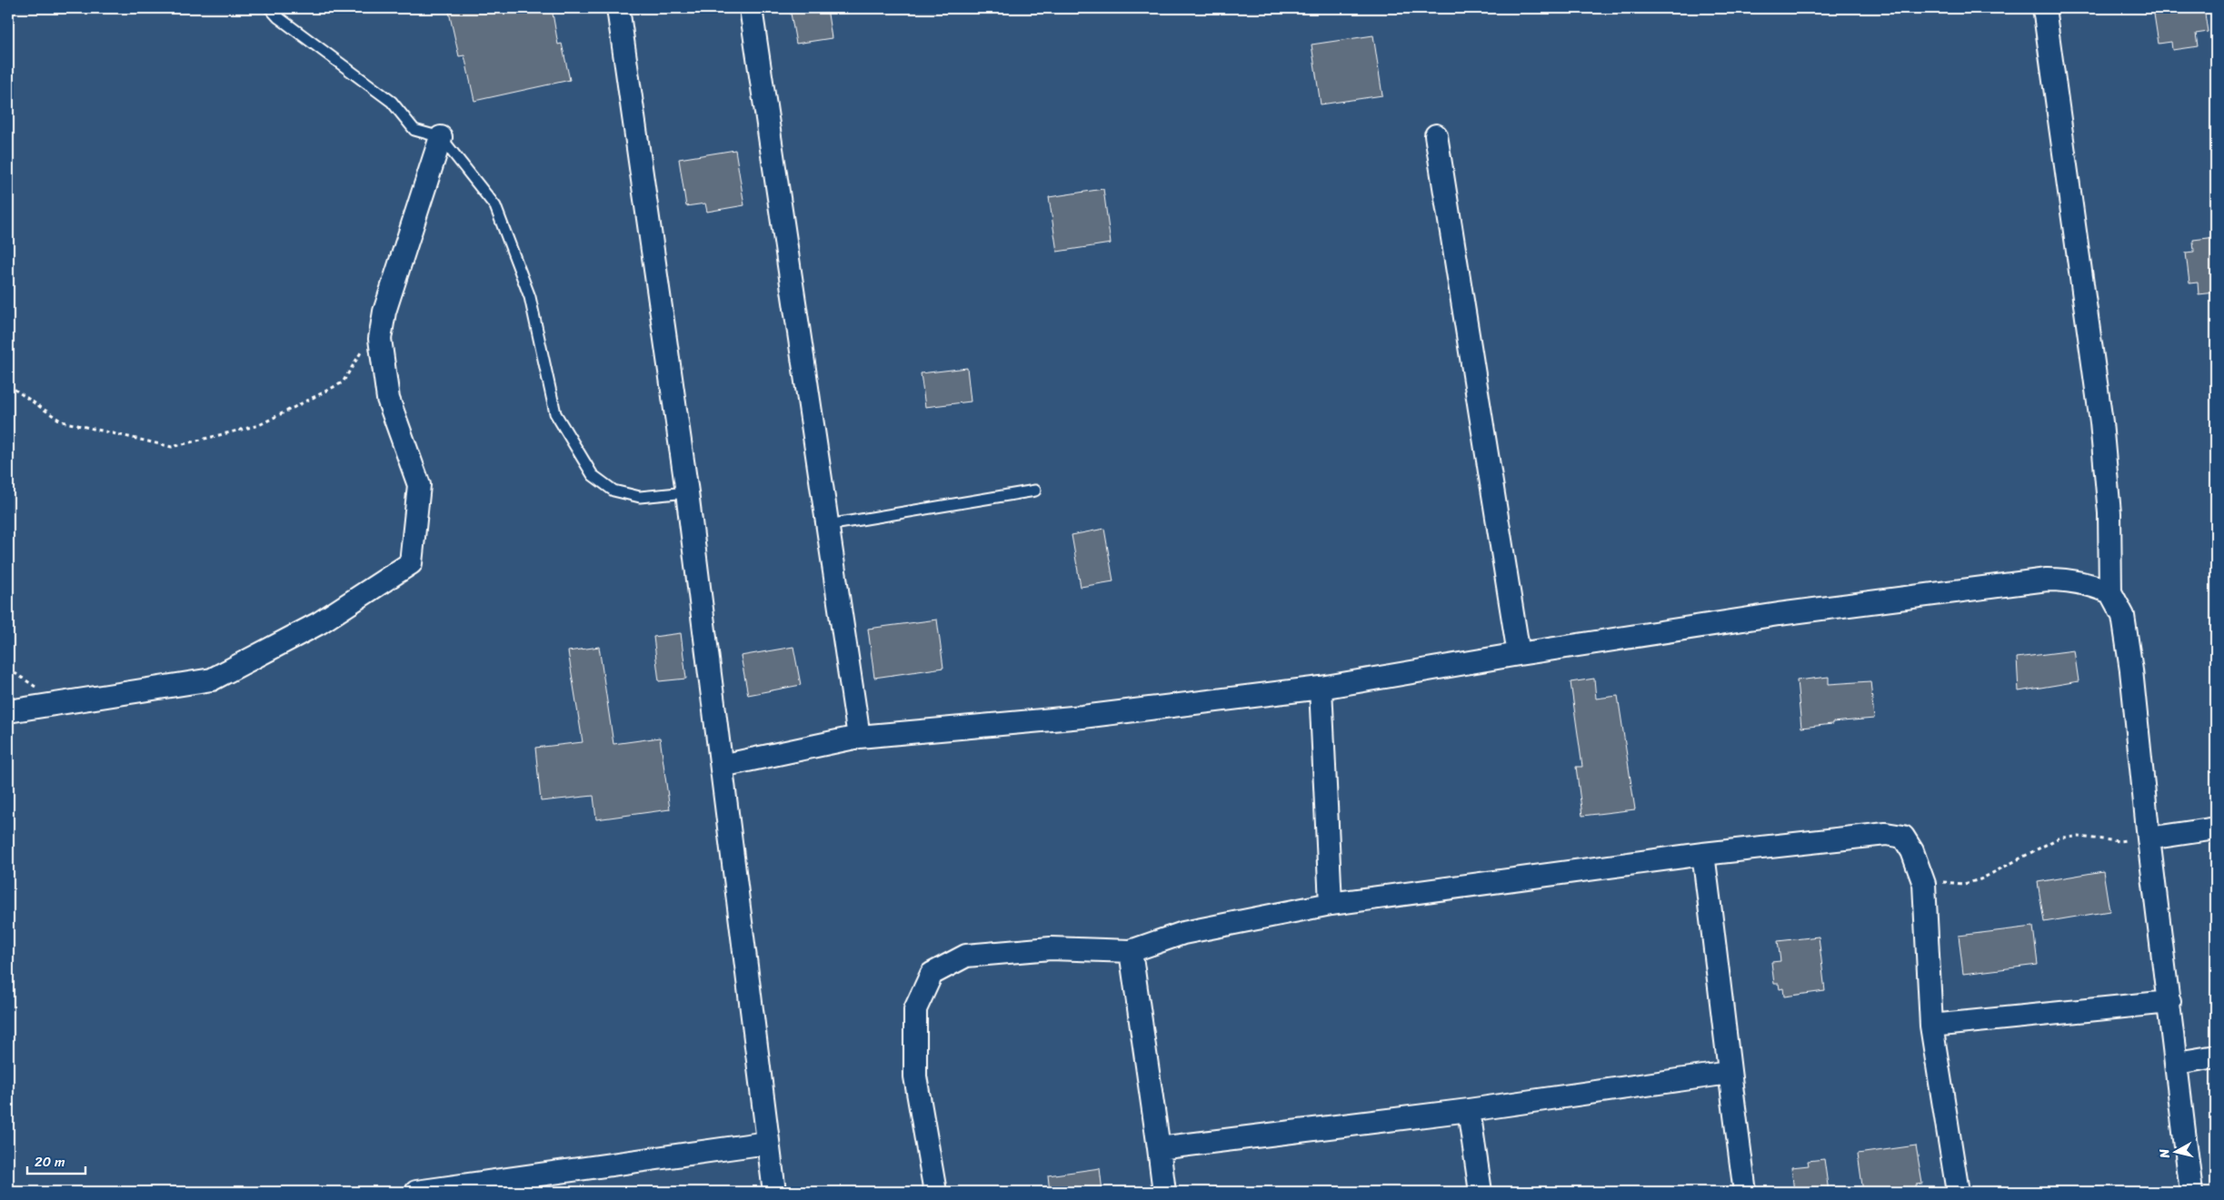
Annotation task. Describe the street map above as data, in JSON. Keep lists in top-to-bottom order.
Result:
{
  "scale_bar": "20 m",
  "north": "left"
}
